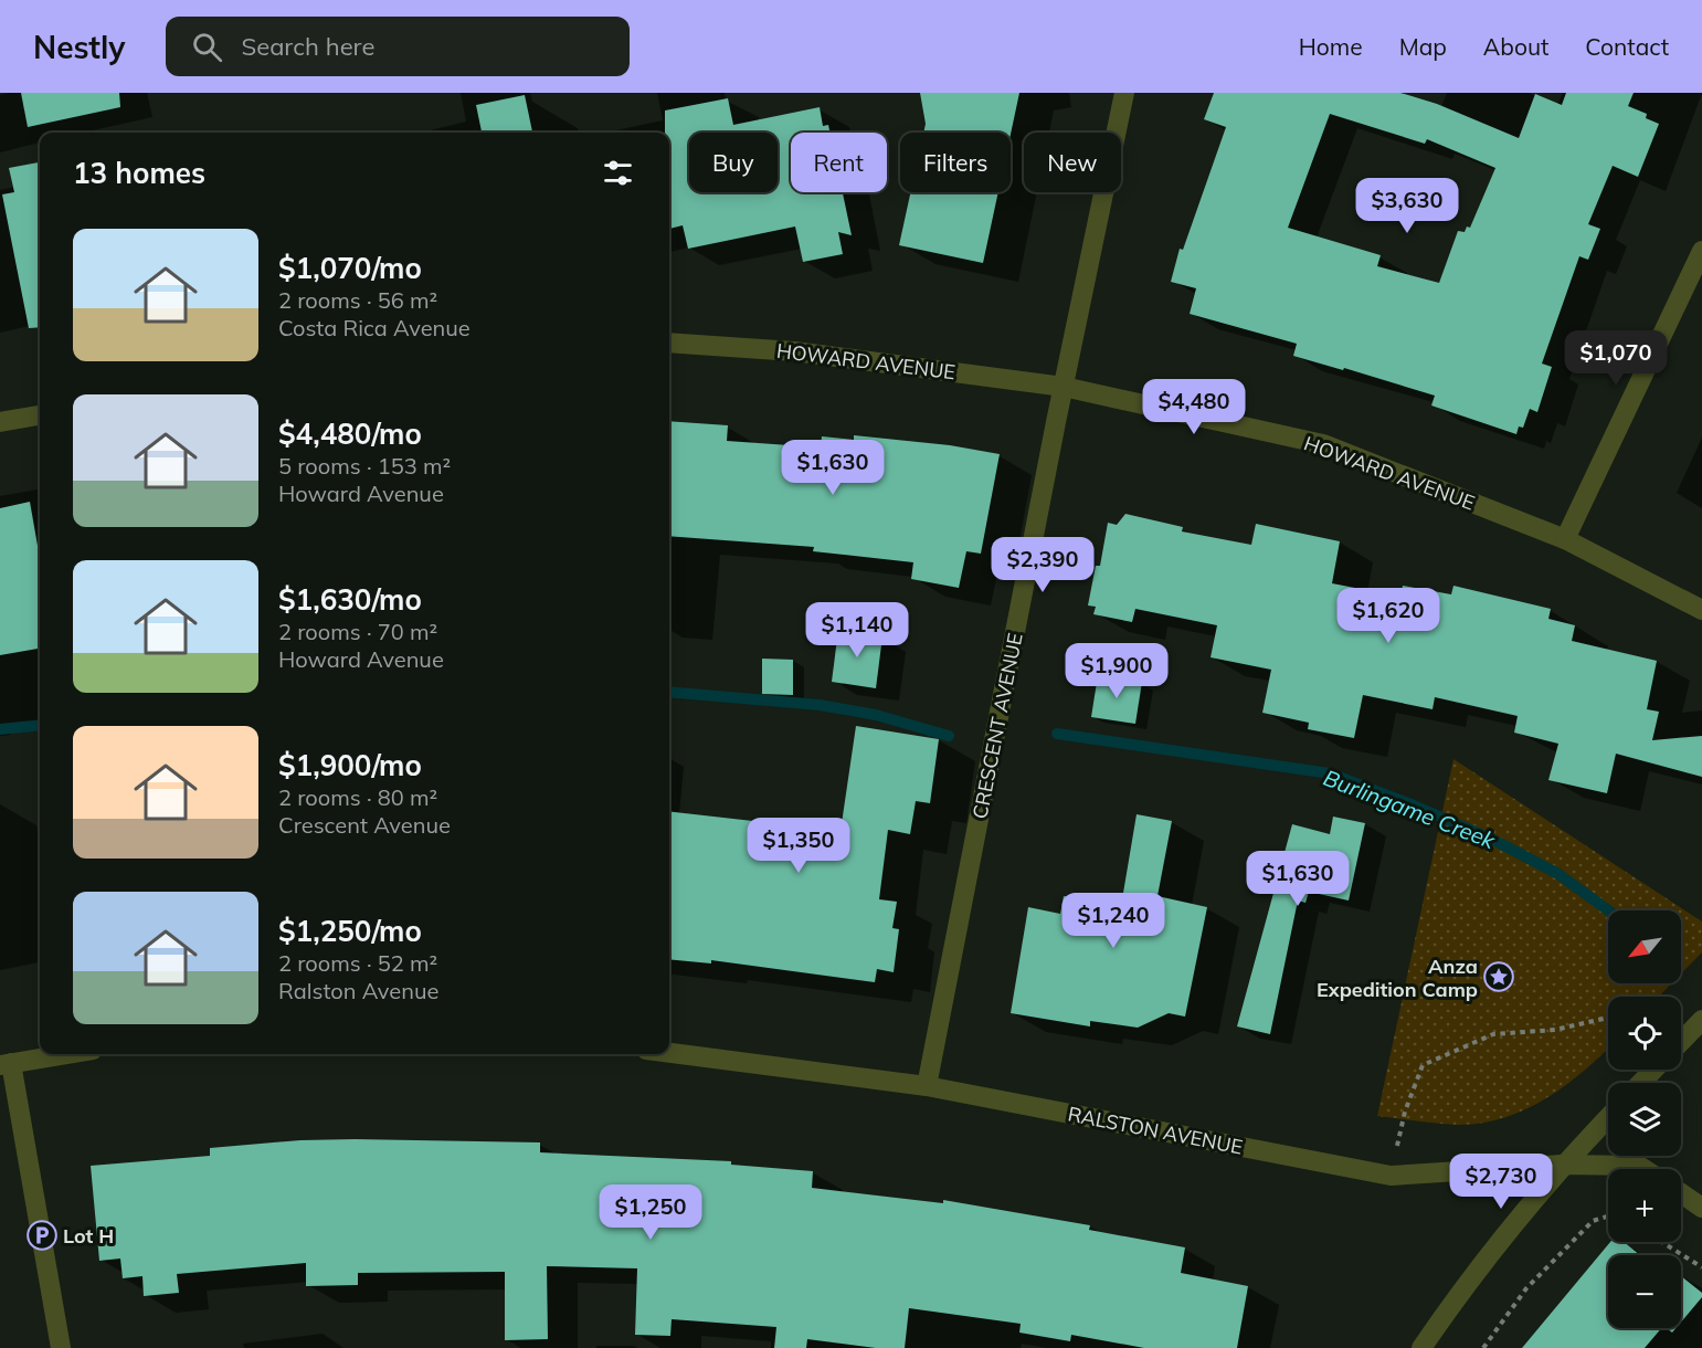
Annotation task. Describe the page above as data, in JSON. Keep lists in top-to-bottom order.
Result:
{
  "streets": {
    "street": ["HOWARD AVENUE", "CRESCENT AVENUE", "RALSTON AVENUE"]
  },
  "crossings": [
    ["HOWARD AVENUE", "CRESCENT AVENUE"],
    ["CRESCENT AVENUE", "RALSTON AVENUE"]
  ],
  "water": ["Burlingame Creek"],
  "places": {
    "place": ["Anza Expedition Camp"],
    "parking": ["Lot H"]
  },
  "north": "bottom left",
  "page": {
    "header": "Nestly",
    "search": "Search here",
    "nav": [
      "Home",
      "Map",
      "About",
      "Contact"
    ],
    "chip": [
      "Buy",
      "Rent",
      "Filters",
      "New"
    ],
    "heading": "13 homes",
    "price": [
      "$3,630",
      "$1,070",
      "$4,480",
      "$1,630",
      "$2,390",
      "$1,620",
      "$1,140",
      "$1,900",
      "$1,350",
      "$1,630",
      "$1,240",
      "$2,730",
      "$1,250"
    ],
    "list": [
      {
        "name": "$1,070/mo",
        "note": "2 rooms · 56 m² · Costa Rica Avenue"
      },
      {
        "name": "$4,480/mo",
        "note": "5 rooms · 153 m² · Howard Avenue"
      },
      {
        "name": "$1,630/mo",
        "note": "2 rooms · 70 m² · Howard Avenue"
      },
      {
        "name": "$1,900/mo",
        "note": "2 rooms · 80 m² · Crescent Avenue"
      },
      {
        "name": "$1,250/mo",
        "note": "2 rooms · 52 m² · Ralston Avenue"
      }
    ],
    "map_buttons": ["+", "−"]
  }
}
